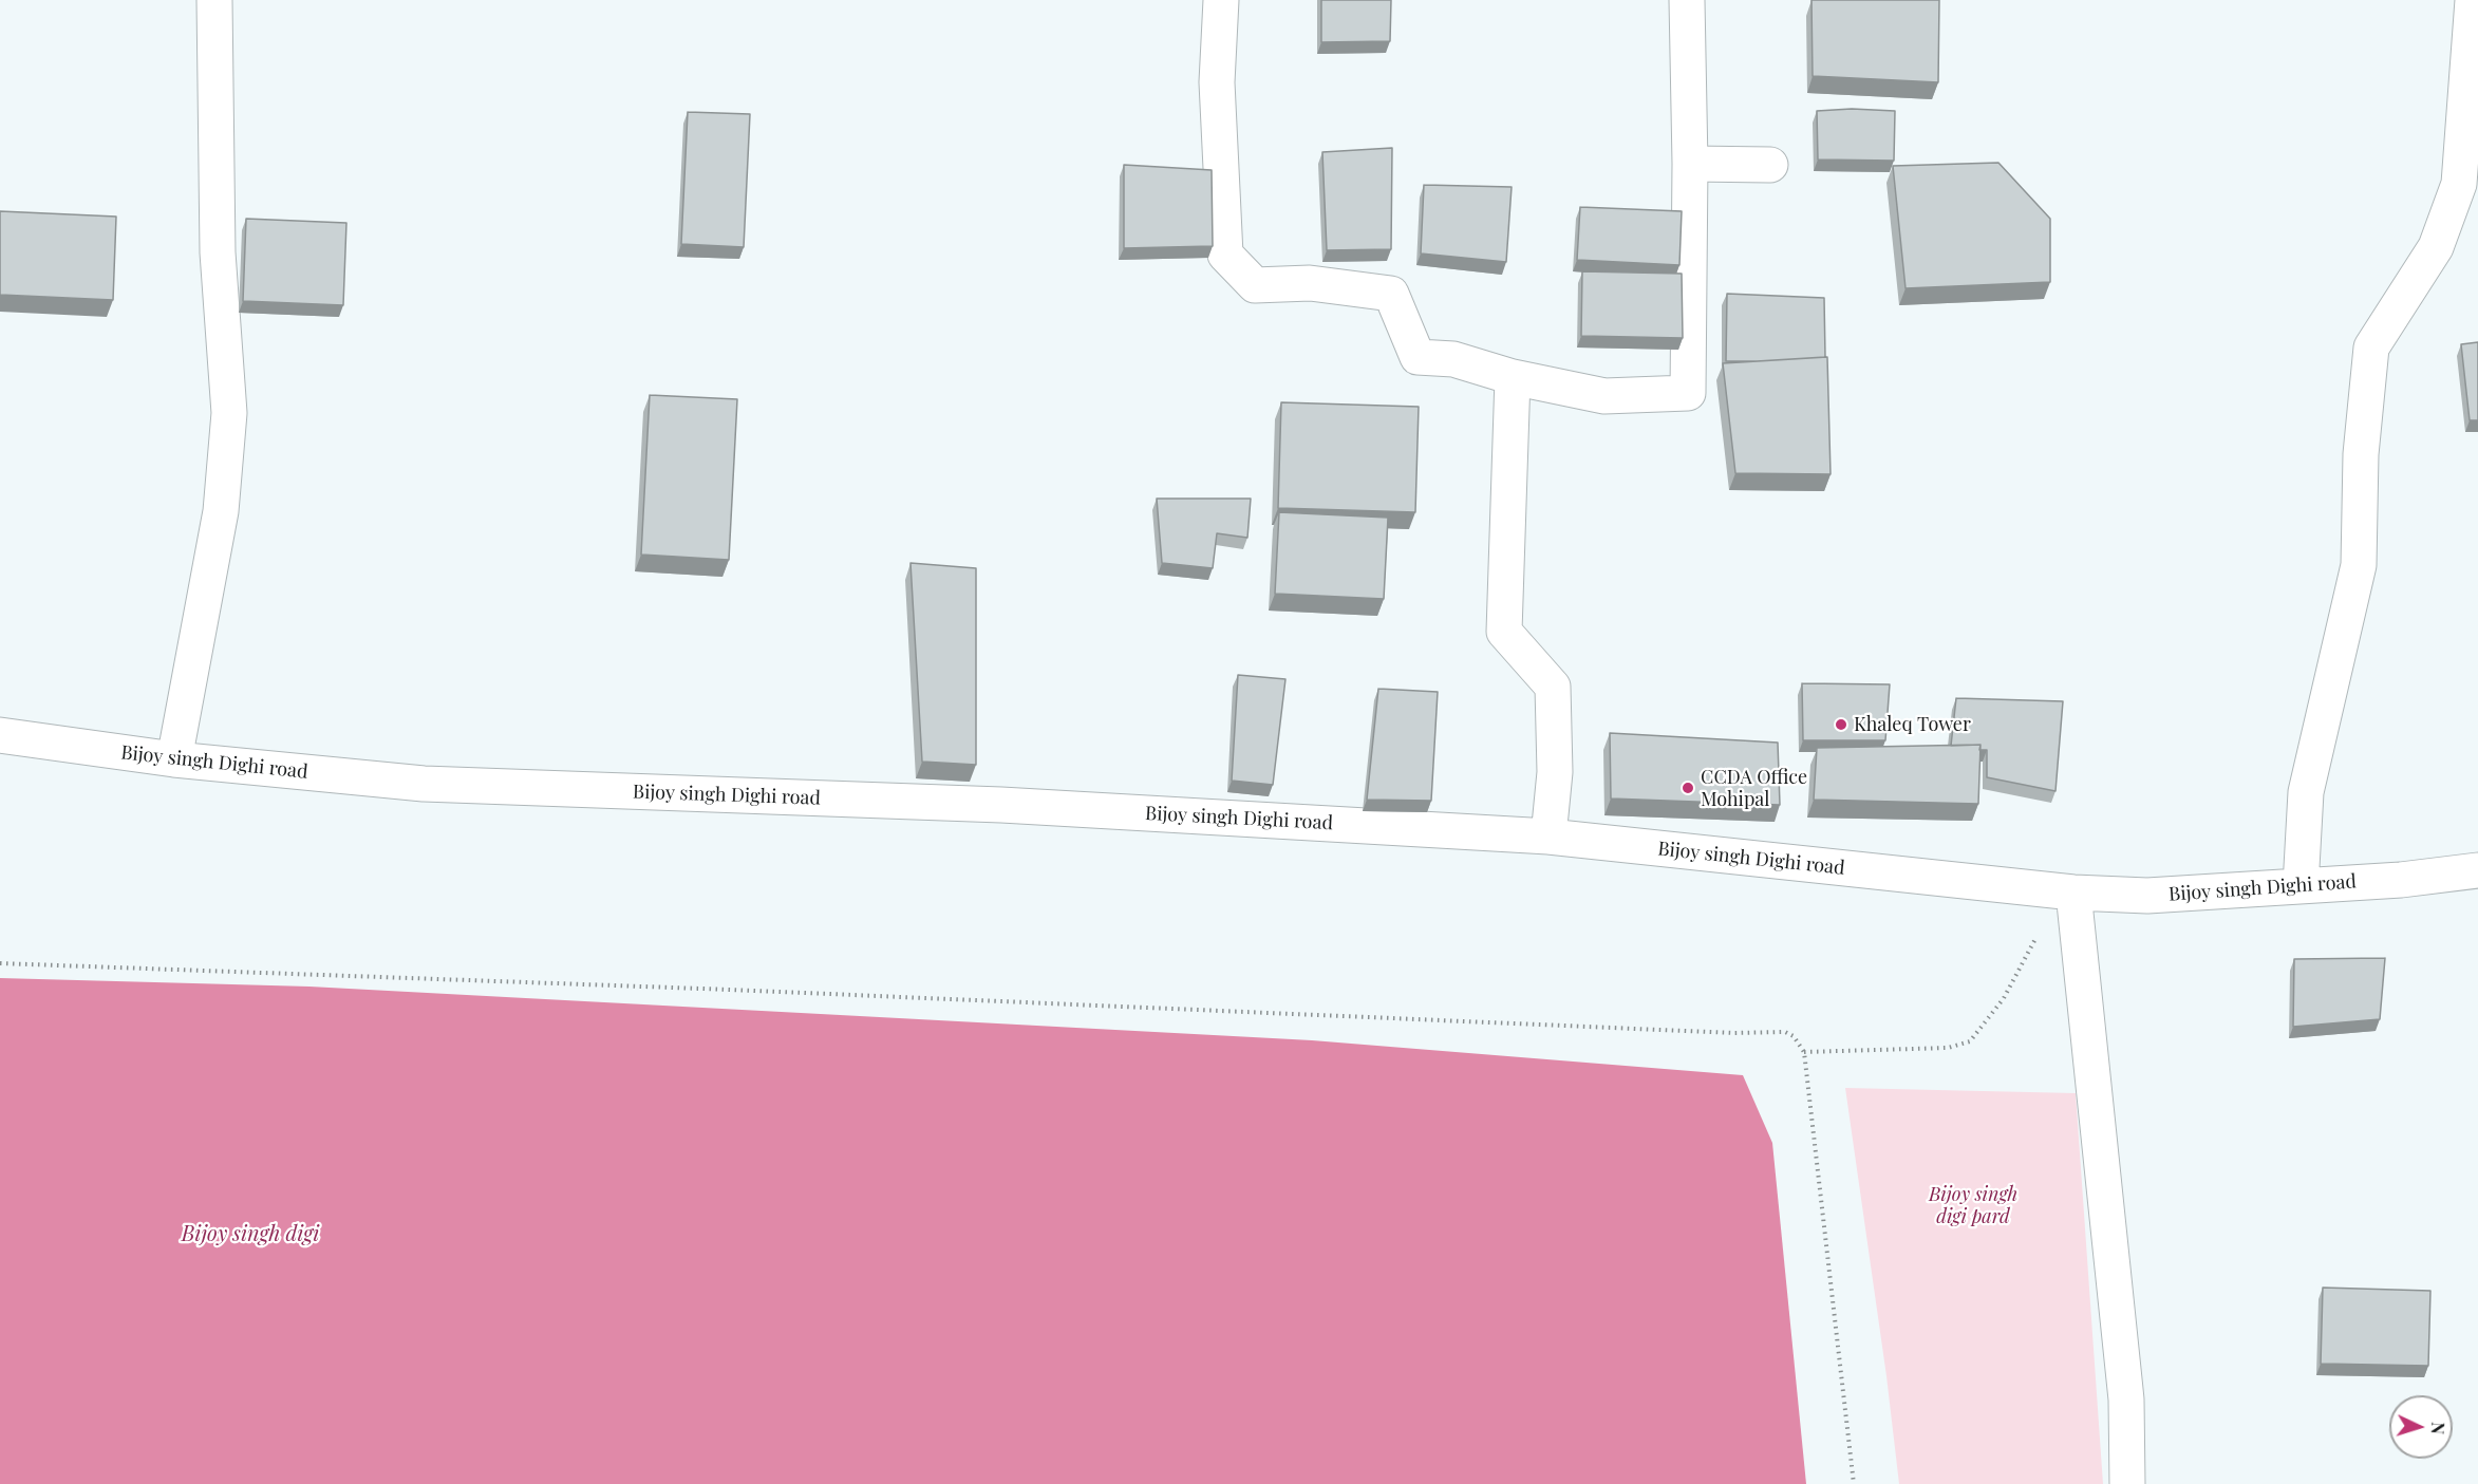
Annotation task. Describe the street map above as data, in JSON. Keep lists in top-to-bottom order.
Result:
{
  "streets": {
    "street": ["Bijoy singh Dighi road"]
  },
  "water": ["Bijoy singh digi"],
  "parks": ["Bijoy singh digi pard"],
  "places": ["Khaleq Tower", "CCDA Office Mohipal"],
  "north": "right"
}
